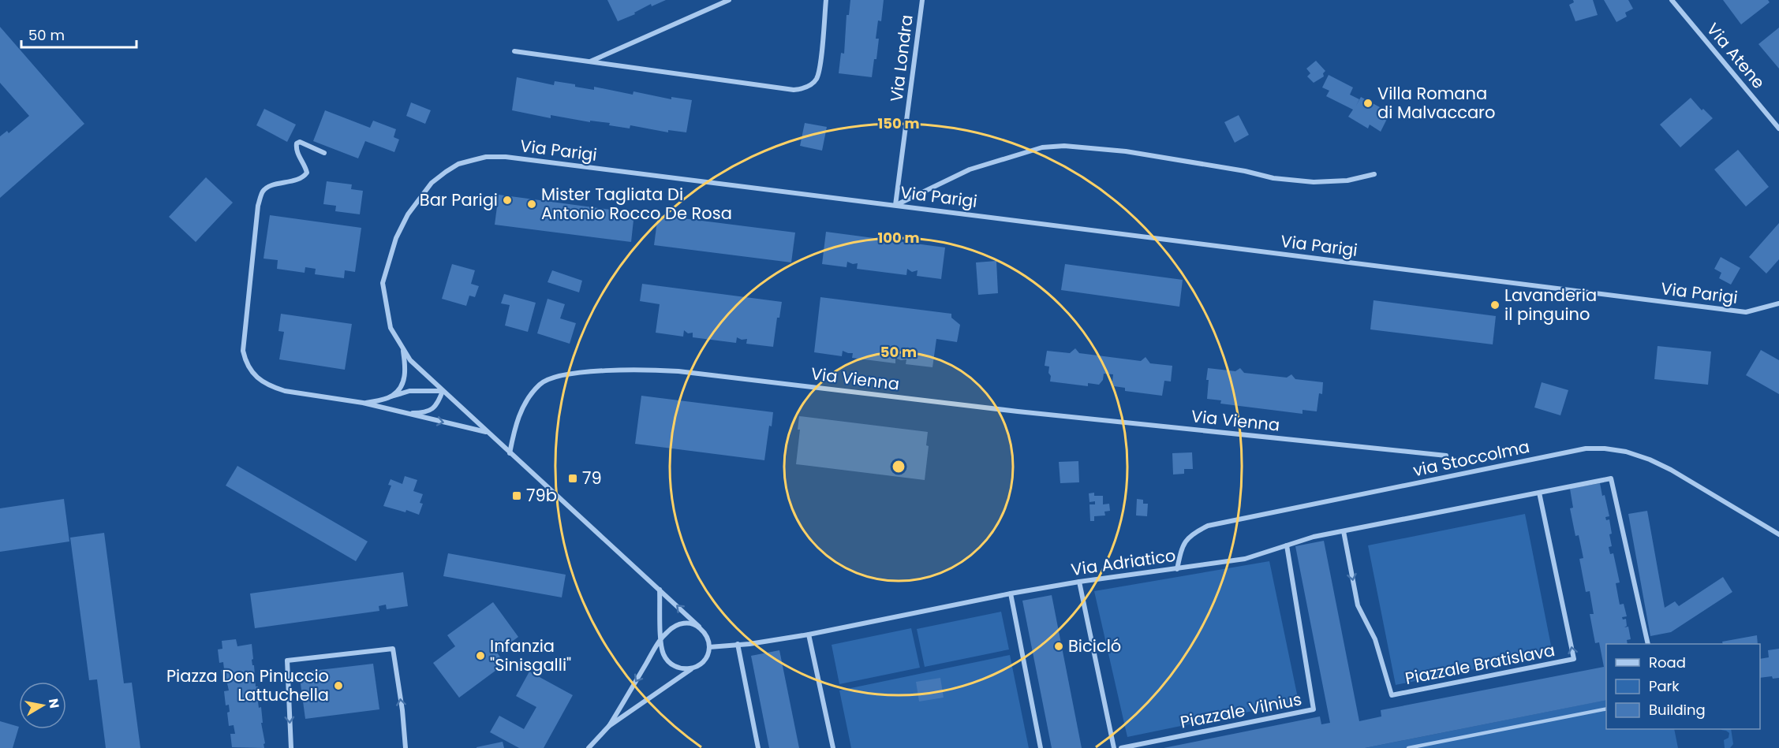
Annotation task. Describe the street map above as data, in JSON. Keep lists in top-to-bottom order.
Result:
{
  "streets": {
    "street": [
      "Via Atene",
      "Via Londra",
      "Via Parigi",
      "Via Vienna",
      "via Stoccolma",
      "Via Adriatico",
      "Piazzale Bratislava",
      "Piazzale Vilnius"
    ]
  },
  "crossings": [
    ["Via Londra", "Via Parigi"],
    ["Via Parigi", "Via Vienna"],
    ["via Stoccolma", "Via Adriatico"],
    ["Via Adriatico", "Piazzale Bratislava"],
    ["Via Adriatico", "Piazzale Vilnius"]
  ],
  "places": {
    "other": [
      "Villa Romana di Malvaccaro",
      "Bar Parigi",
      "Mister Tagliata Di Antonio Rocco De Rosa",
      "Lavanderia il pinguino",
      "Bicicló",
      "Infanzia \"Sinisgalli\"",
      "Piazza Don Pinuccio Lattuchella"
    ],
    "transit": ["79", "79b"]
  },
  "legend": ["Road", "Park", "Building"],
  "scale_bar": "50 m",
  "north": "right",
  "rings": ["150 m", "100 m", "50 m"]
}
